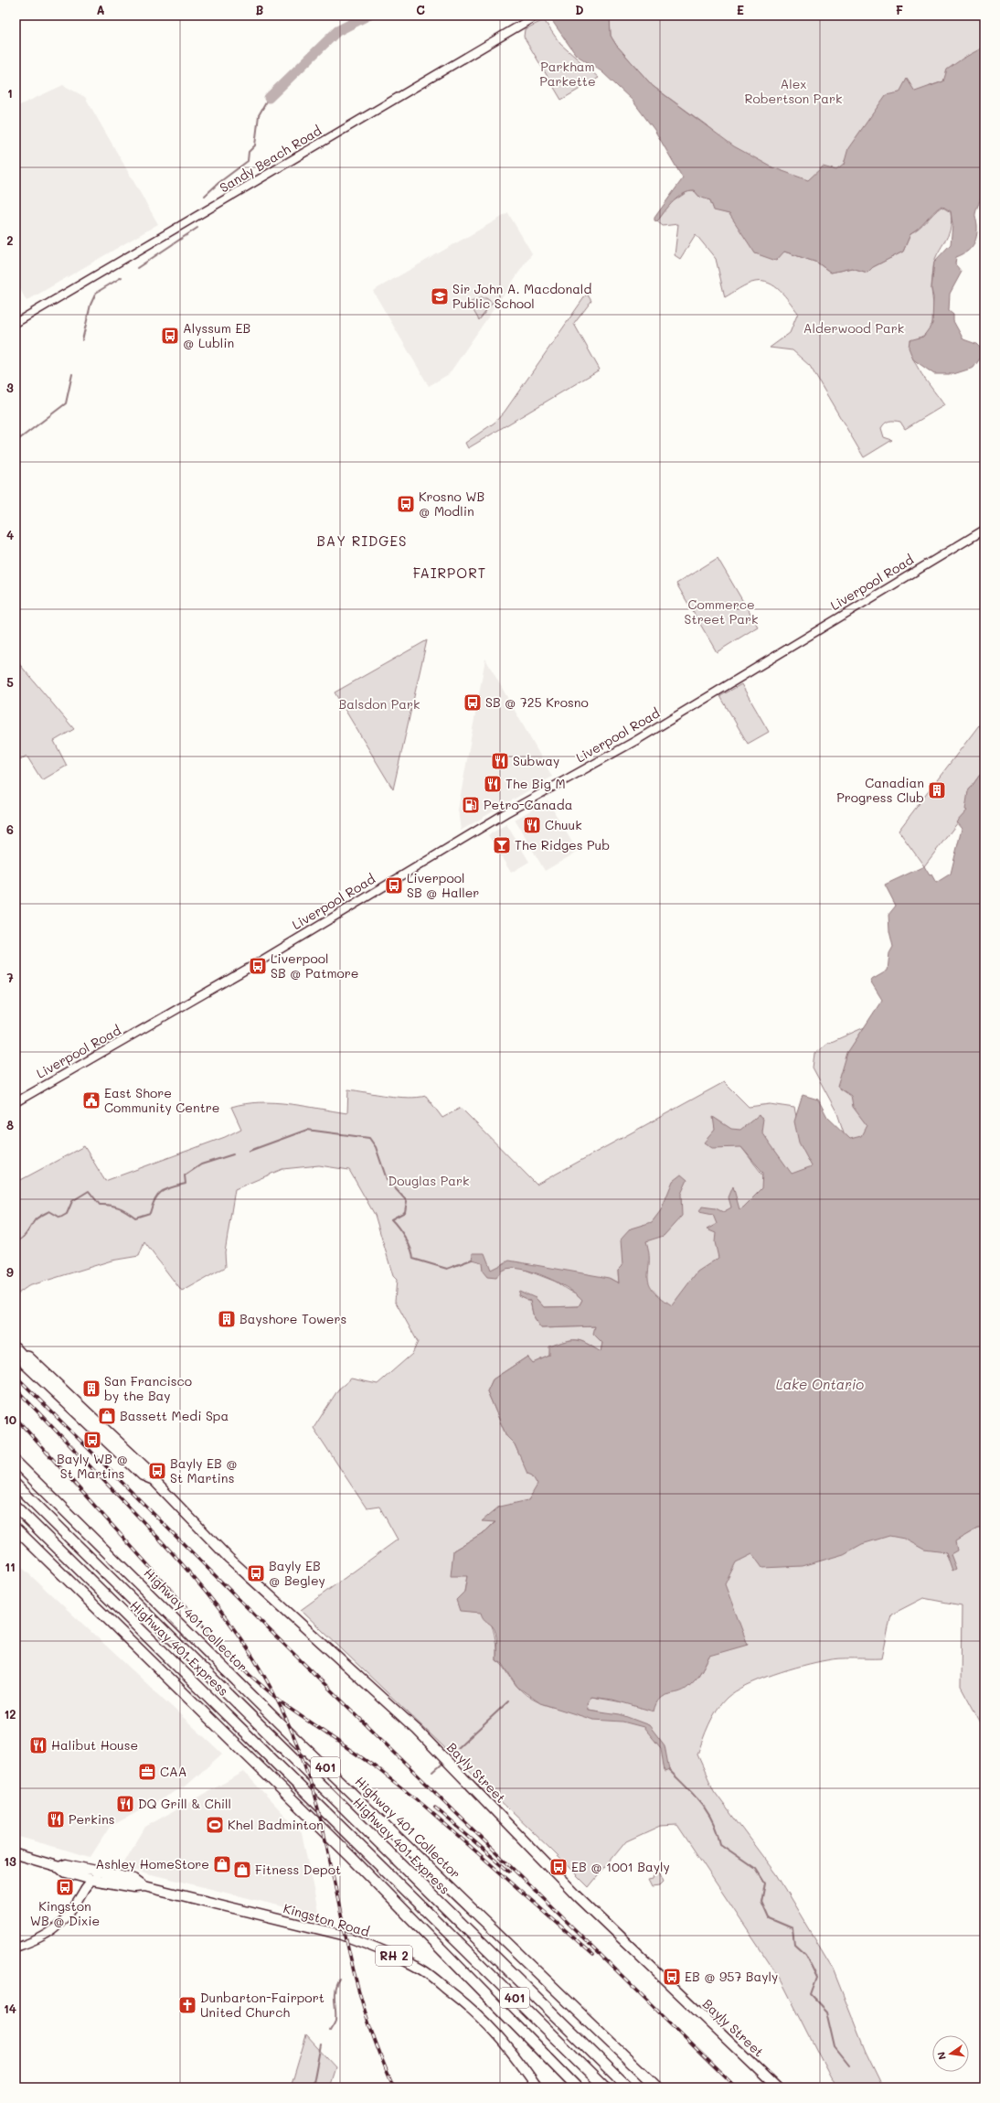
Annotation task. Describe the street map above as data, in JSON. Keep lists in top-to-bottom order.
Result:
{
  "streets": {
    "highway": ["Highway 401 Collector", "Highway 401 Express", "401"],
    "main road": ["Bayly Street", "Kingston Road", "RH 2"],
    "street": ["Sandy Beach Road", "Liverpool Road"]
  },
  "districts": ["BAY RIDGES", "FAIRPORT"],
  "water": ["Lake Ontario"],
  "parks": [
    "Parkham Parkette",
    "Alex Robertson Park",
    "Alderwood Park",
    "Commerce Street Park",
    "Balsdon Park",
    "Douglas Park"
  ],
  "places": {
    "school or university": ["Sir John A. Macdonald Public School"],
    "bus stop": [
      "Alyssum EB @ Lublin",
      "Krosno WB @ Modlin",
      "SB @ 725 Krosno",
      "Liverpool SB @ Haller",
      "Liverpool SB @ Patmore",
      "Bayly WB @ St Martins",
      "Bayly EB @ St Martins",
      "Bayly EB @ Begley",
      "EB @ 1001 Bayly",
      "Kingston WB @ Dixie",
      "EB @ 957 Bayly"
    ],
    "restaurant": [
      "Subway",
      "The Big M",
      "Chuuk",
      "Halibut House",
      "DQ Grill & Chill",
      "Perkins"
    ],
    "building": ["Canadian Progress Club", "Bayshore Towers", "San Francisco by the Bay"],
    "fuel station": ["Petro-Canada"],
    "bar": ["The Ridges Pub"],
    "public building": ["East Shore Community Centre"],
    "shop": ["Bassett Medi Spa", "Ashley HomeStore", "Fitness Depot"],
    "office": ["CAA"],
    "sports": ["Khel Badminton"],
    "church": ["Dunbarton-Fairport United Church"]
  },
  "north": "left",
  "grid": {
    "columns": [
      "A",
      "B",
      "C",
      "D",
      "E",
      "F"
    ],
    "rows": [
      "1",
      "2",
      "3",
      "4",
      "5",
      "6",
      "7",
      "8",
      "9",
      "10",
      "11",
      "12",
      "13",
      "14"
    ]
  }
}
